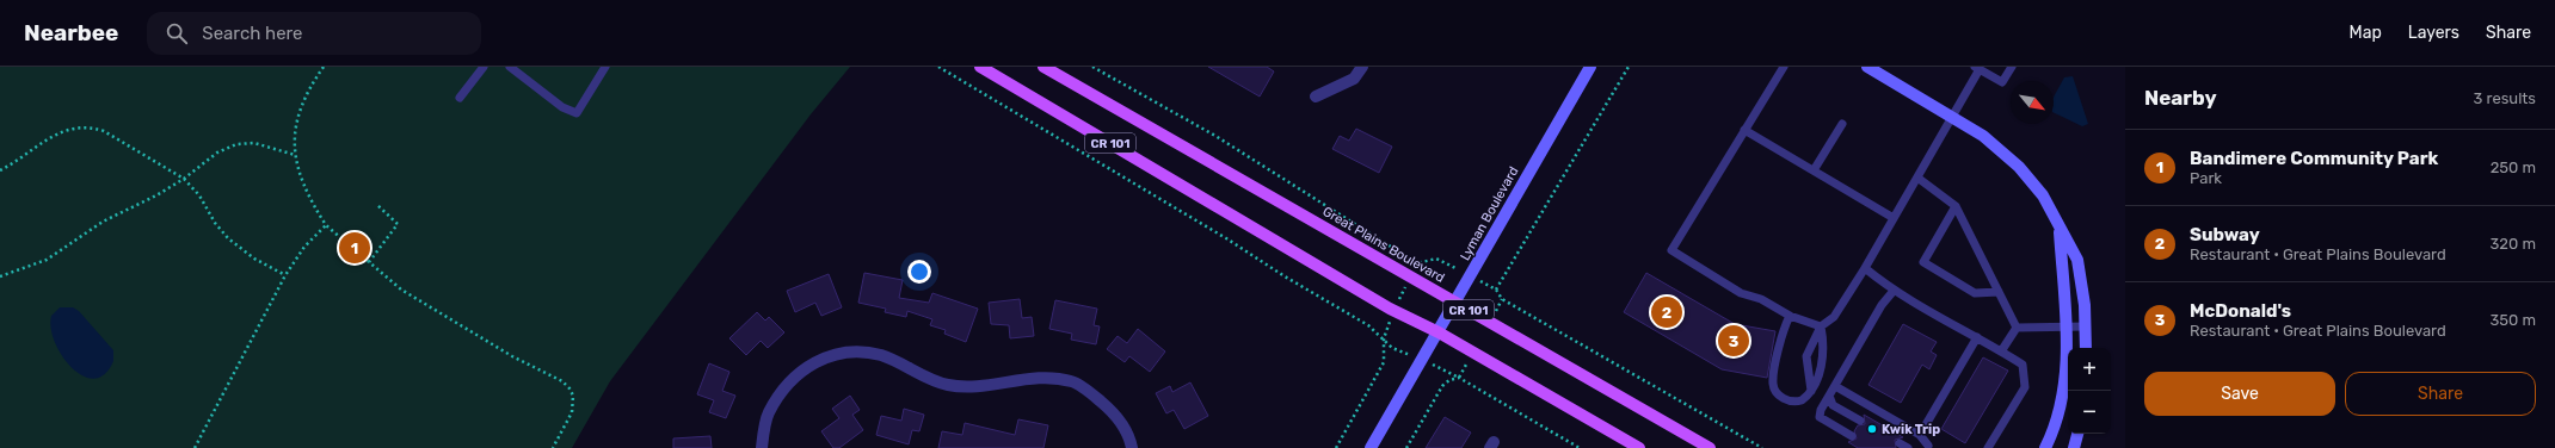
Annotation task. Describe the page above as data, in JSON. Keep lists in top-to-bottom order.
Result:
{
  "streets": {
    "main road": ["CR 101", "Great Plains Boulevard"],
    "street": ["Lyman Boulevard"]
  },
  "crossings": [
    ["CR 101", "Lyman Boulevard"],
    ["Lyman Boulevard", "Great Plains Boulevard"]
  ],
  "places": ["Kwik Trip"],
  "north": "bottom right",
  "page": {
    "header": "Nearbee",
    "search": "Search here",
    "nav": ["Map", "Layers", "Share"],
    "heading": ["Nearby", "3 results"],
    "list": [
      {
        "mark": "1",
        "name": "Bandimere Community Park",
        "note": "Park",
        "value": "250 m"
      },
      {
        "mark": "2",
        "name": "Subway",
        "note": "Restaurant · Great Plains Boulevard",
        "value": "320 m"
      },
      {
        "mark": "3",
        "name": "McDonald's",
        "note": "Restaurant · Great Plains Boulevard",
        "value": "350 m"
      }
    ],
    "pins": ["1", "2", "3"],
    "map_buttons": ["+", "−"],
    "buttons": ["Save", "Share"]
  }
}
